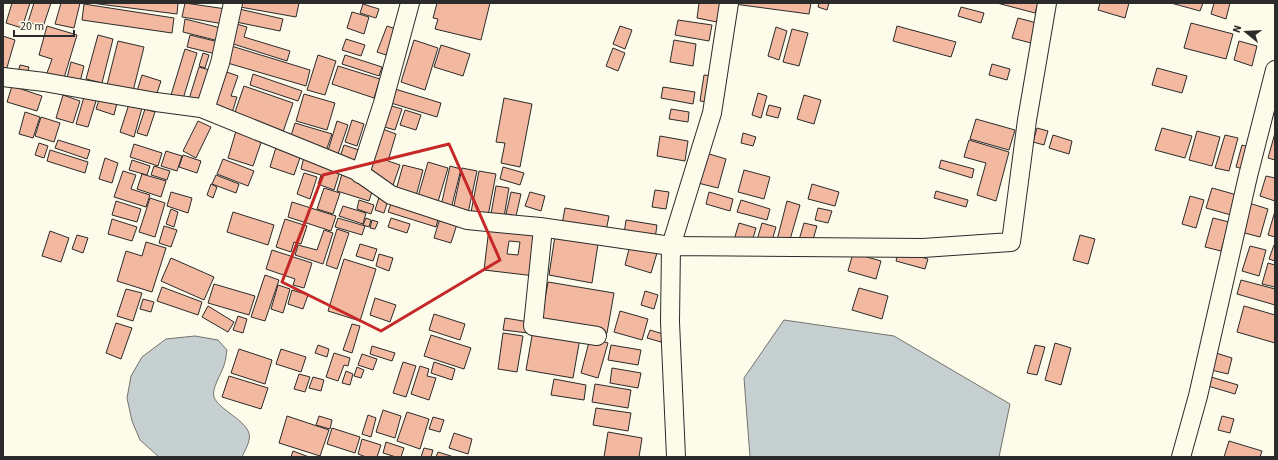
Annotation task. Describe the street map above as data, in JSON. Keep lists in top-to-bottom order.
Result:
{
  "scale_bar": "20 m",
  "north": "left"
}
